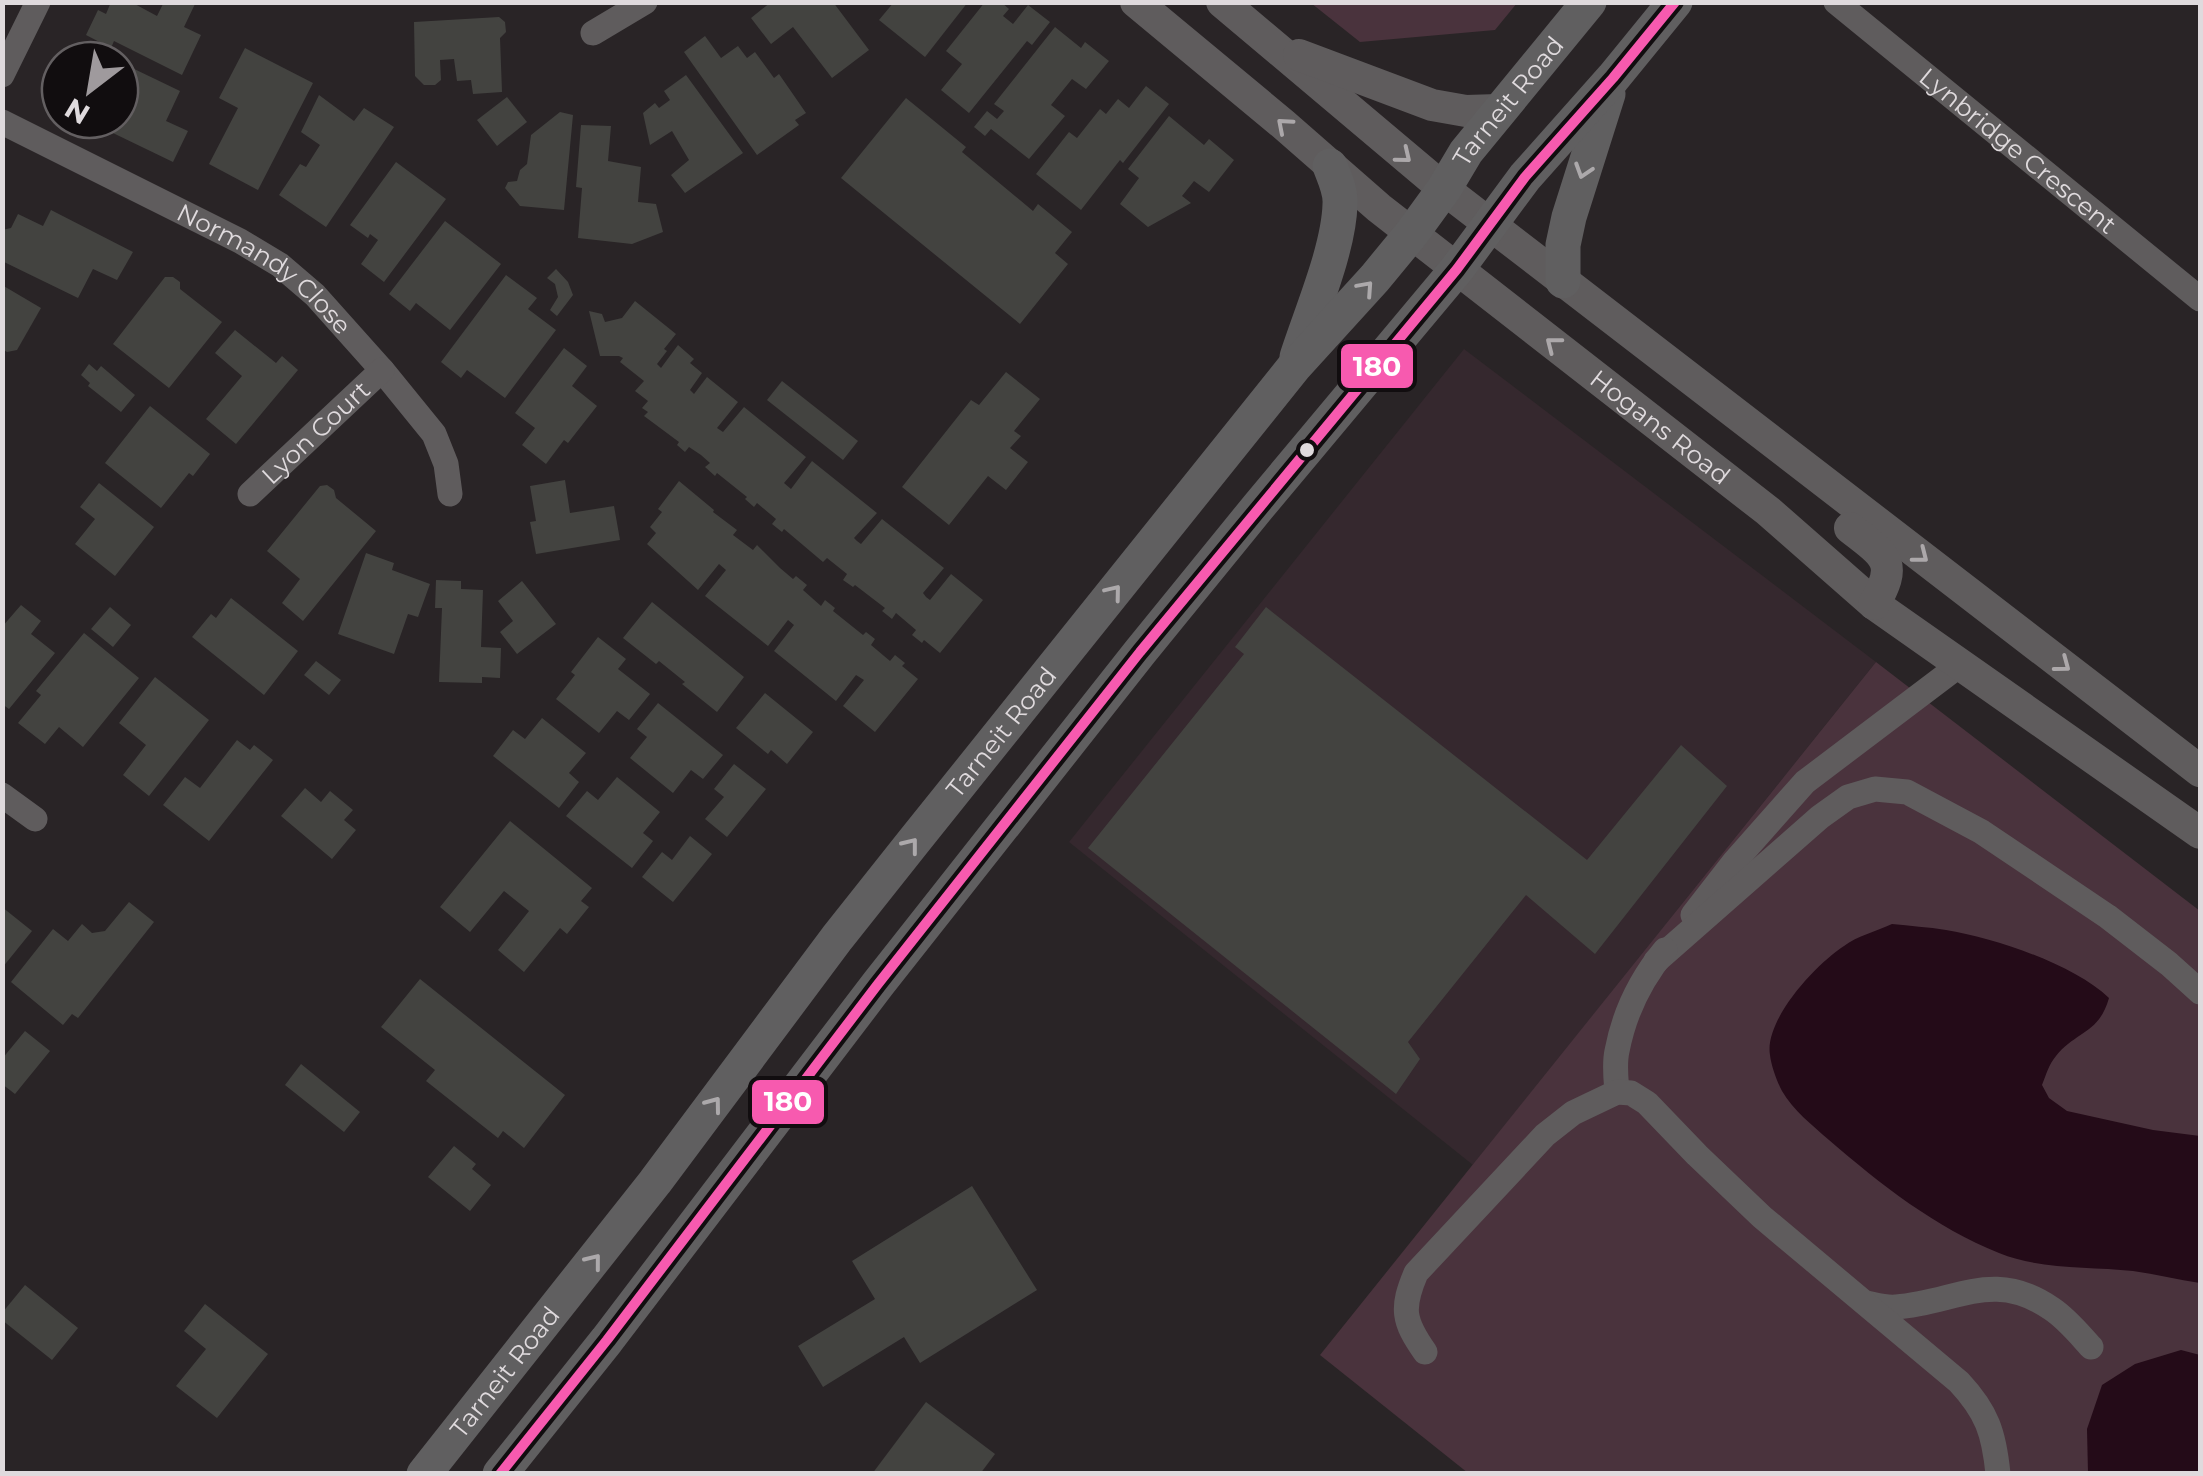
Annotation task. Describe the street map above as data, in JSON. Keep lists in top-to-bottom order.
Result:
{
  "streets": {
    "main road": ["Tarneit Road"],
    "street": [
      "Lynbridge Crescent",
      "Normandy Close",
      "Hogans Road",
      "Lyon Court"
    ]
  },
  "crossings": [
    ["Tarneit Road", "Hogans Road"],
    ["Normandy Close", "Lyon Court"]
  ],
  "lines": ["transit line 180"],
  "north": "bottom left"
}
